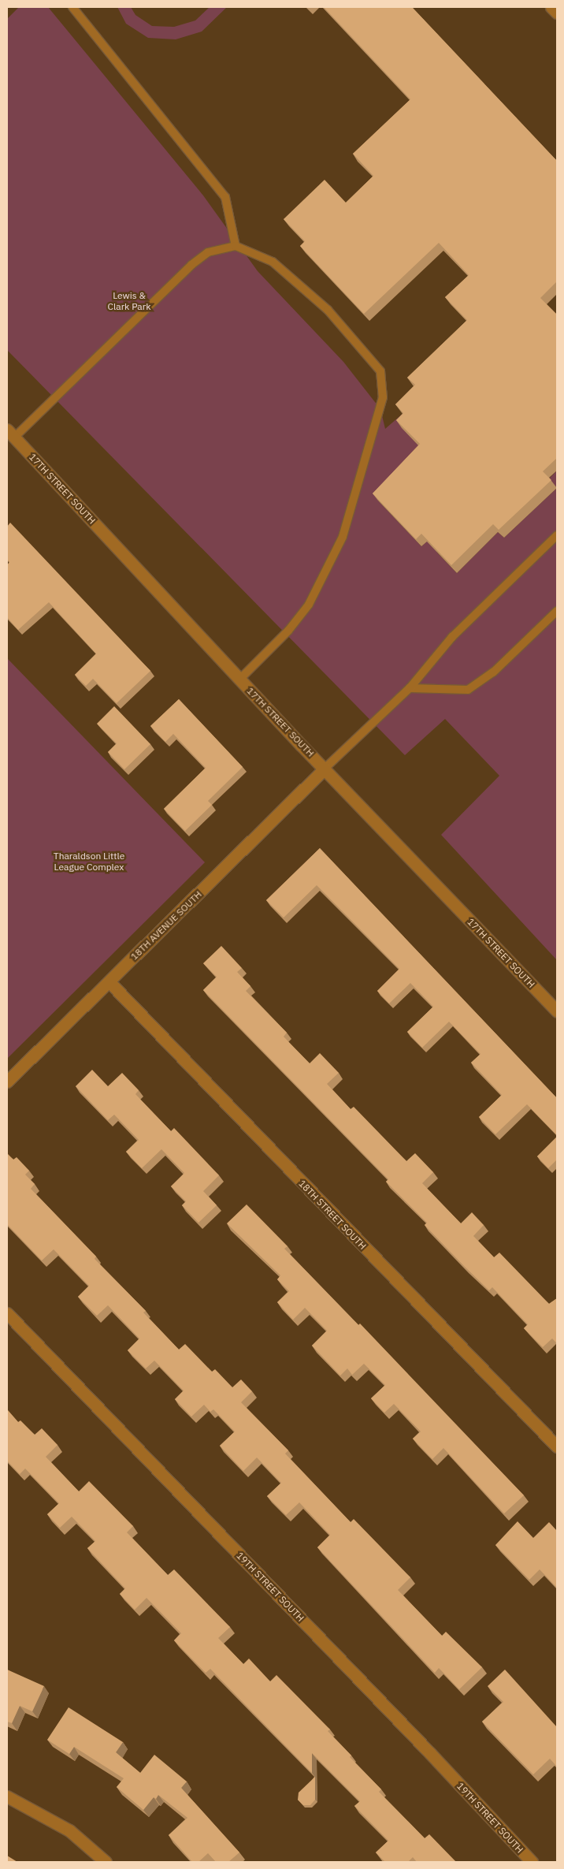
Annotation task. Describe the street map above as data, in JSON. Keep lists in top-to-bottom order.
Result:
{
  "streets": {
    "street": [
      "17TH STREET SOUTH",
      "18TH AVENUE SOUTH",
      "18TH STREET SOUTH",
      "19TH STREET SOUTH"
    ]
  },
  "crossings": [
    ["17TH STREET SOUTH", "18TH AVENUE SOUTH"],
    ["18TH AVENUE SOUTH", "18TH STREET SOUTH"]
  ],
  "parks": ["Lewis & Clark Park", "Tharaldson Little League Complex"]
}
